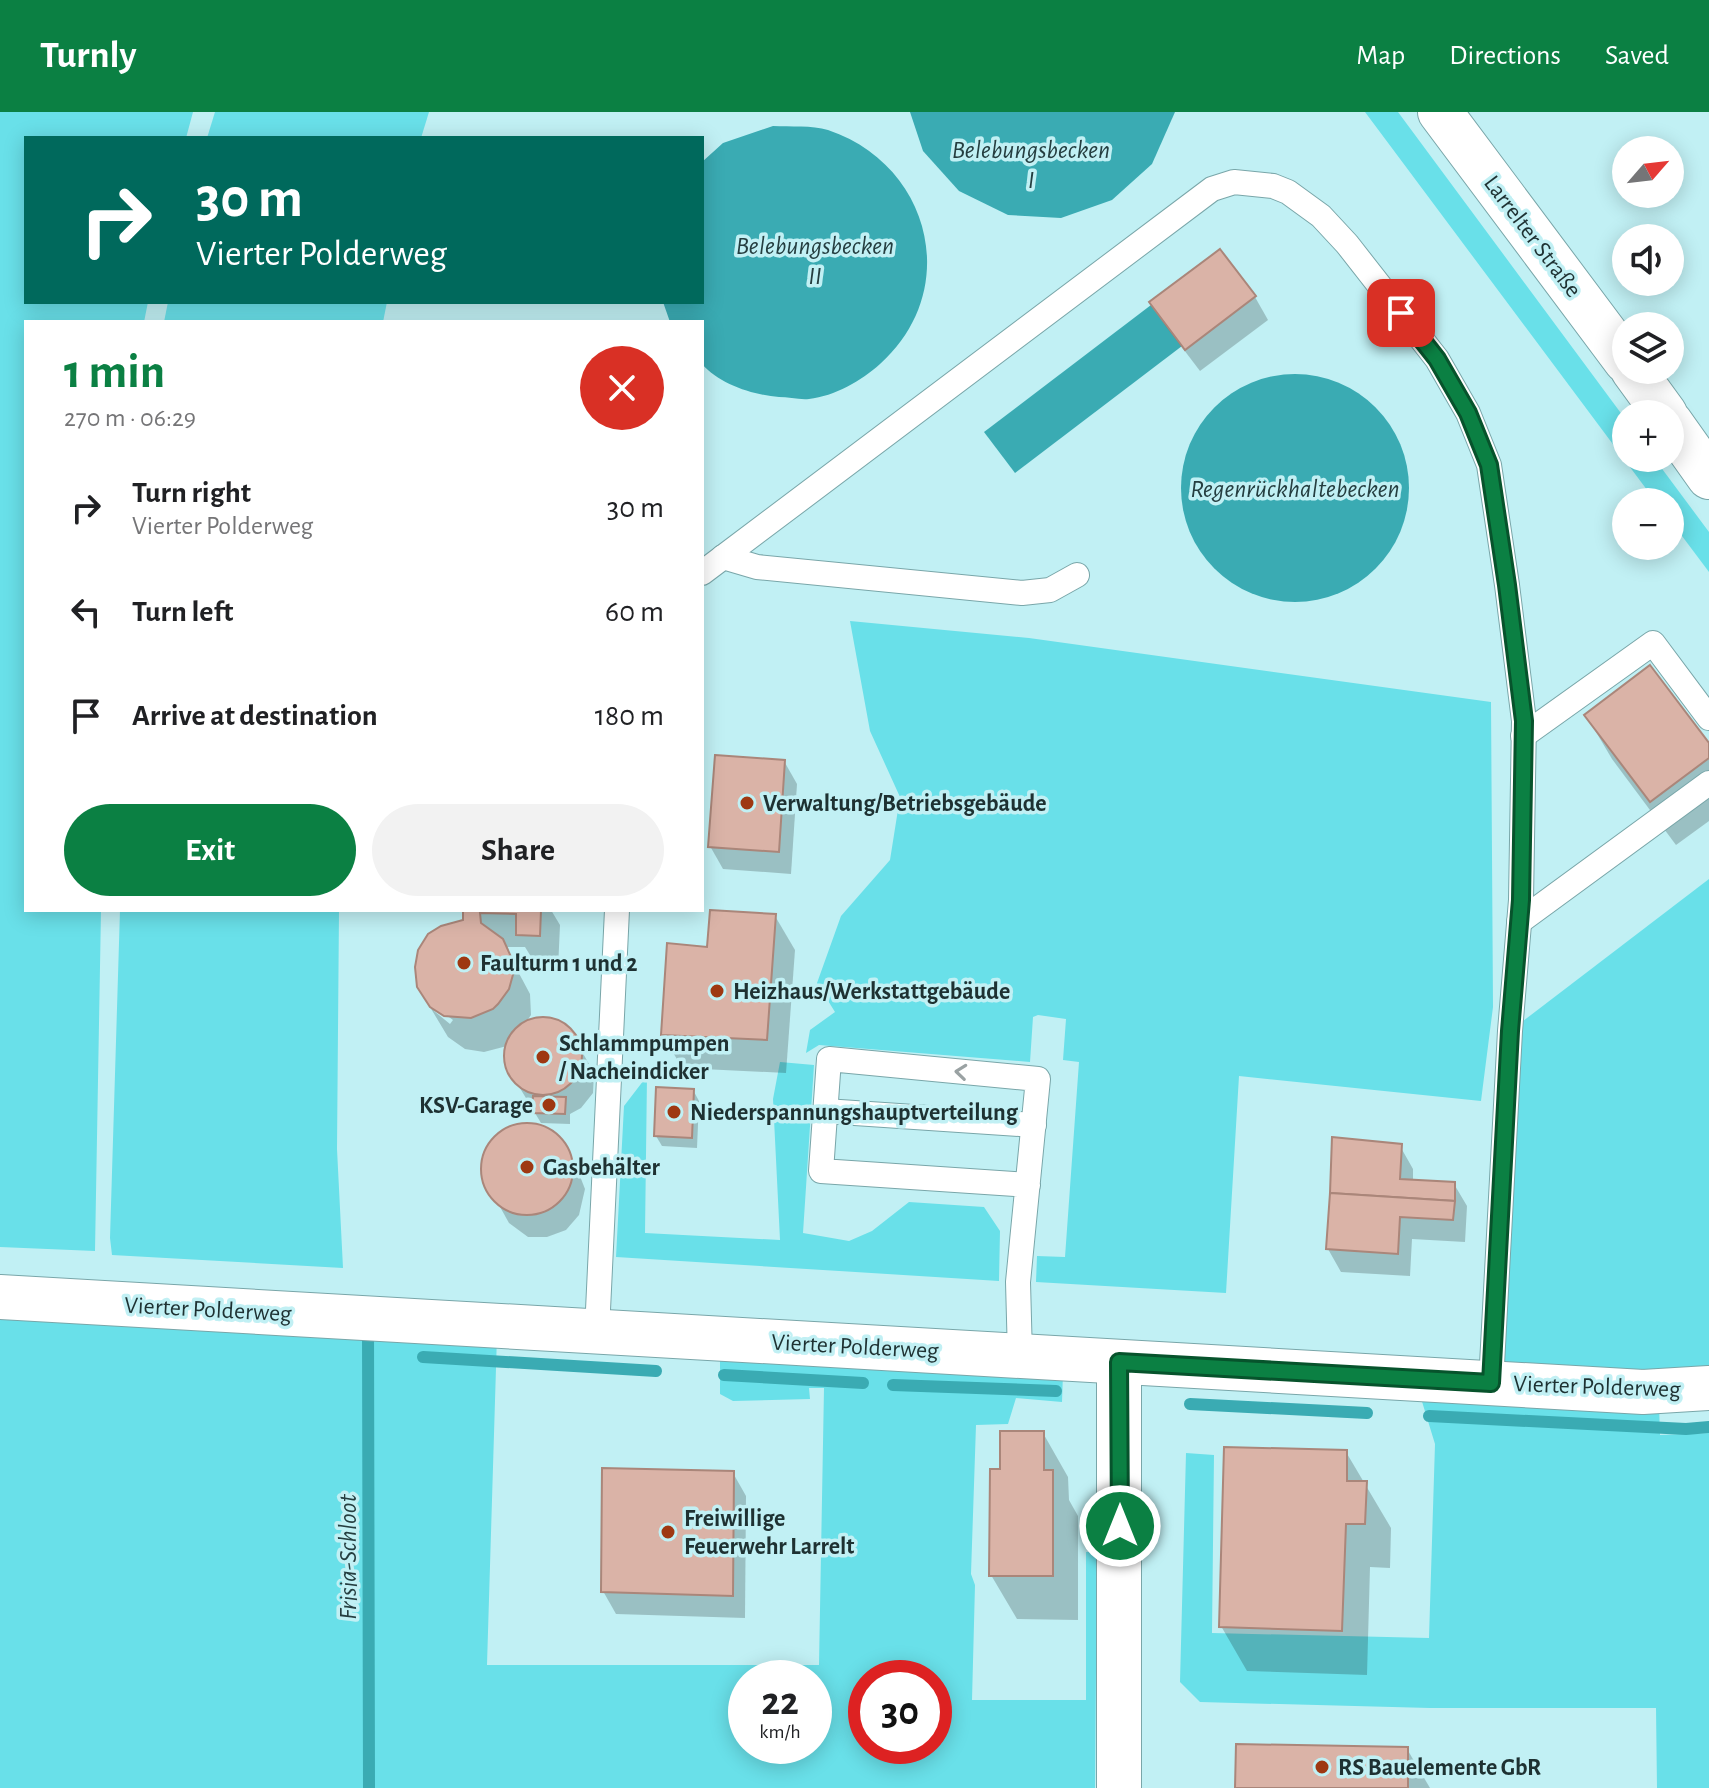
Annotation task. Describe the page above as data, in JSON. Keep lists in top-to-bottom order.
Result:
{
  "streets": {
    "street": ["Larrelter Straße", "Vierter Polderweg"]
  },
  "water": [
    "Belebungsbecken I",
    "Belebungsbecken II",
    "Regenrückhaltebecken",
    "Frisia-Schloot"
  ],
  "places": [
    "Verwaltung/Betriebsgebäude",
    "Faulturm 1 und 2",
    "Heizhaus/Werkstattgebäude",
    "Schlammpumpen / Nacheindicker",
    "KSV-Garage",
    "Niederspannungshauptverteilung",
    "Gasbehälter",
    "Freiwillige Feuerwehr Larrelt",
    "RS Bauelemente GbR"
  ],
  "north": "top right",
  "page": {
    "header": "Turnly",
    "nav": ["Map", "Directions", "Saved"],
    "map_buttons": ["+", "−"],
    "turn": ["30 m", "Vierter Polderweg"],
    "heading": ["1 min", "270 m · 06:29"],
    "list": [
      {
        "name": "Turn right",
        "note": "Vierter Polderweg",
        "value": "30 m"
      },
      {
        "name": "Turn left",
        "value": "60 m"
      },
      {
        "name": "Arrive at destination",
        "value": "180 m"
      }
    ],
    "buttons": ["Exit", "Share"],
    "speed": "22 km/h",
    "limit": "30"
  }
}
